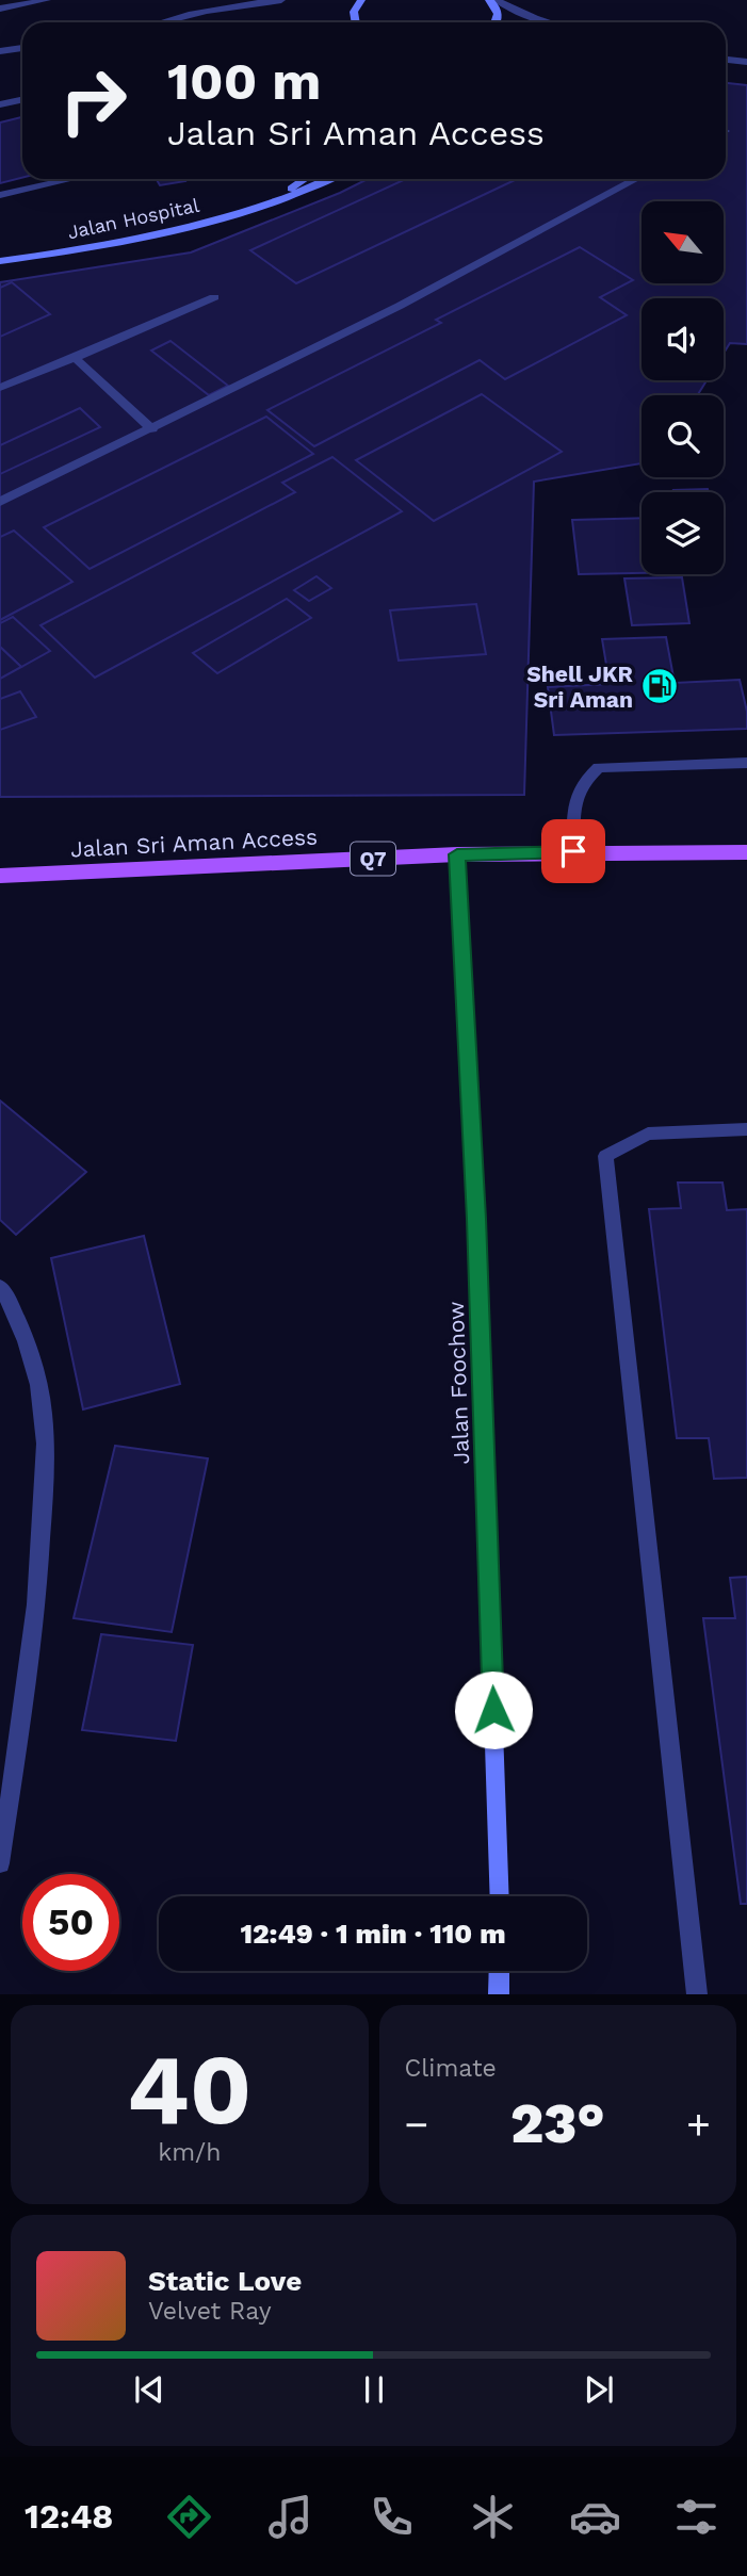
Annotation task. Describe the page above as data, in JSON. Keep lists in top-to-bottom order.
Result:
{
  "streets": {
    "main road": [
      "Jalan Hospital",
      "Jalan Sri Aman Access",
      "Q7",
      "Jalan Foochow"
    ]
  },
  "crossings": [
    ["Jalan Sri Aman Access", "Jalan Foochow"]
  ],
  "places": {
    "fuel station": ["Shell JKR Sri Aman"]
  },
  "north": "top left",
  "page": {
    "turn": ["100 m", "Jalan Sri Aman Access"],
    "limit": "50",
    "trip": "12:49 · 1 min · 110 m",
    "tile": [
      ["40", "km/h"],
      "Climate"
    ],
    "heat": ["−", "23°", "+"],
    "song": ["Static Love", "Velvet Ray"],
    "tabs": "12:48"
  }
}
